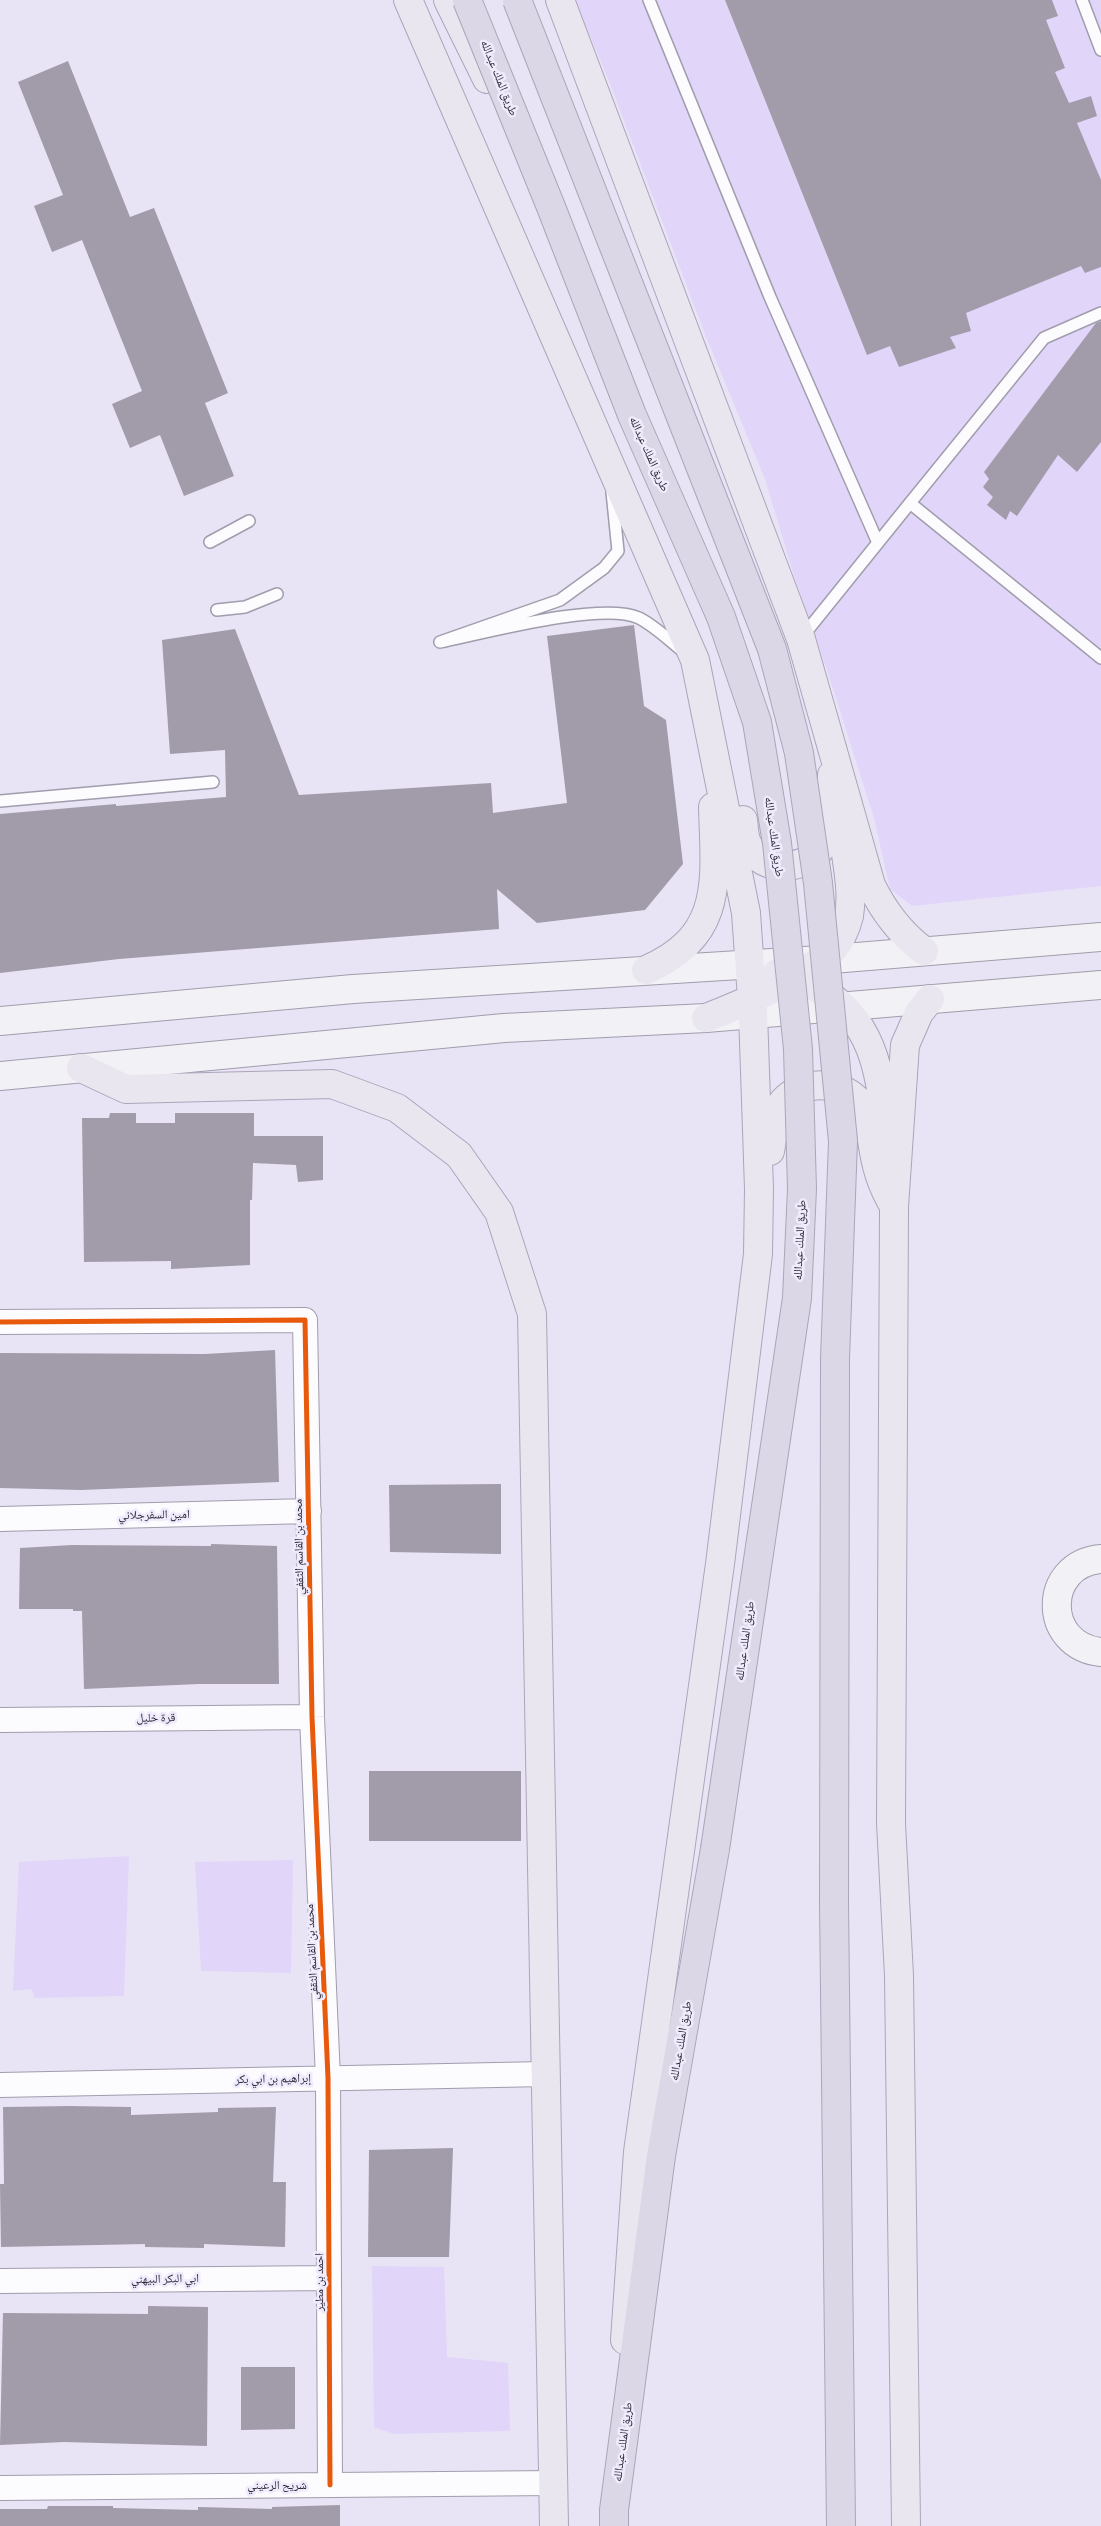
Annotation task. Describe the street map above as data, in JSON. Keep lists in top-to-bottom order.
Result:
{
  "streets": {
    "highway": ["طريق الملك عبدالله"],
    "street": [
      "امين السفرجلاني",
      "محمد بن القاسم الثقفي",
      "قرة خليل",
      "إبراهيم بن ابي بكر",
      "ابي البكر البيهني",
      "احمد بن مطير",
      "شريح الرعيني"
    ]
  },
  "crossings": [
    ["امين السفرجلاني", "محمد بن القاسم الثقفي"],
    ["محمد بن القاسم الثقفي", "قرة خليل"],
    ["محمد بن القاسم الثقفي", "إبراهيم بن ابي بكر"],
    ["محمد بن القاسم الثقفي", "احمد بن مطير"],
    ["إبراهيم بن ابي بكر", "احمد بن مطير"],
    ["ابي البكر البيهني", "احمد بن مطير"],
    ["احمد بن مطير", "شريح الرعيني"]
  ]
}
